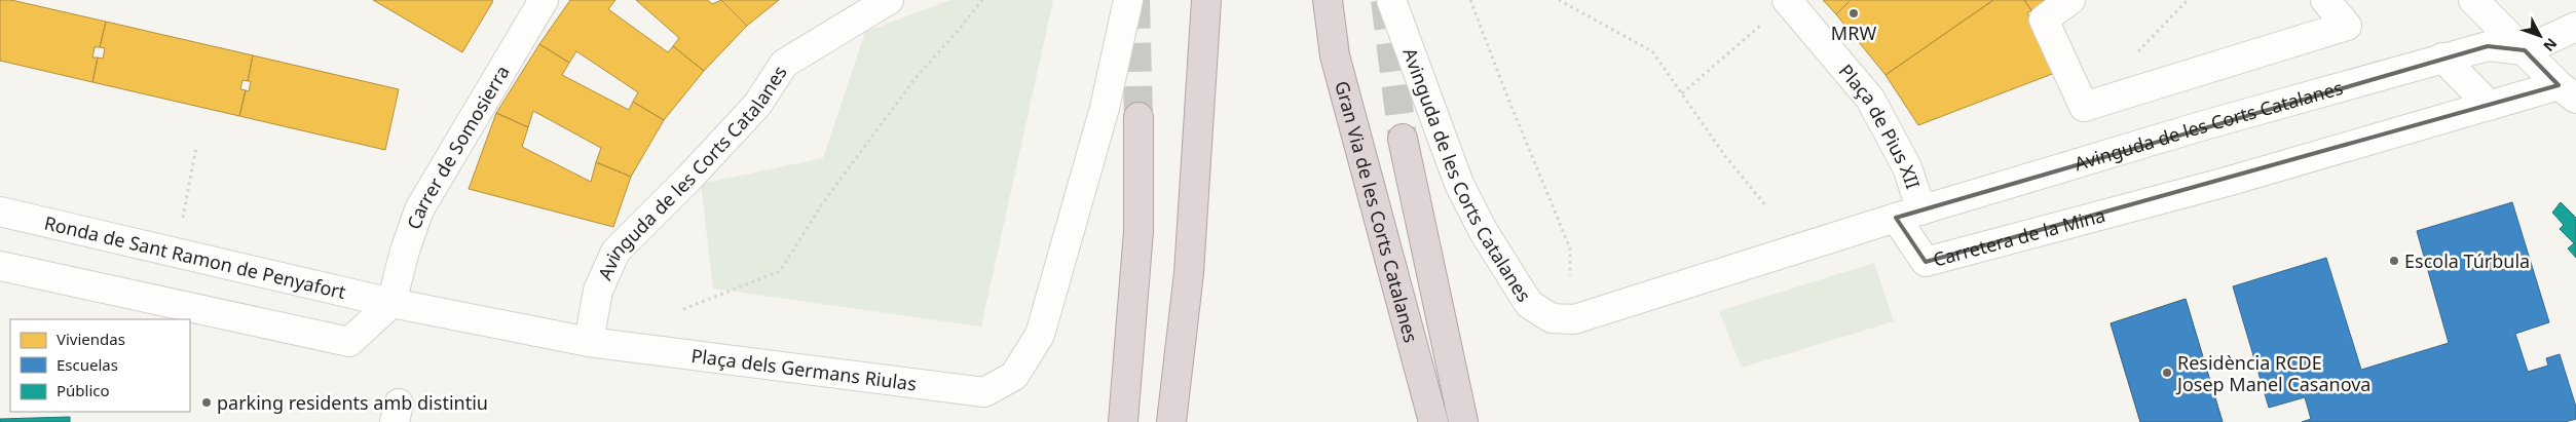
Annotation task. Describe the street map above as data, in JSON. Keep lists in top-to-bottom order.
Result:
{
  "streets": {
    "highway": ["Gran Via de les Corts Catalanes"],
    "street": [
      "Avinguda de les Corts Catalanes",
      "Plaça de Pius XII",
      "Carrer de Somosierra",
      "Carretera de la Mina",
      "Ronda de Sant Ramon de Penyafort",
      "Plaça dels Germans Riulas"
    ]
  },
  "crossings": [
    ["Avinguda de les Corts Catalanes", "Plaça de Pius XII"],
    ["Avinguda de les Corts Catalanes", "Carretera de la Mina"],
    ["Avinguda de les Corts Catalanes", "Ronda de Sant Ramon de Penyafort"],
    ["Avinguda de les Corts Catalanes", "Plaça dels Germans Riulas"],
    ["Plaça de Pius XII", "Carretera de la Mina"],
    ["Carrer de Somosierra", "Ronda de Sant Ramon de Penyafort"],
    ["Ronda de Sant Ramon de Penyafort", "Plaça dels Germans Riulas"]
  ],
  "places": [
    "MRW",
    "Escola Túrbula",
    "Residència RCDE Josep Manel Casanova",
    "parking residents amb distintiu"
  ],
  "legend": ["Viviendas", "Escuelas", "Público"],
  "north": "bottom right"
}
